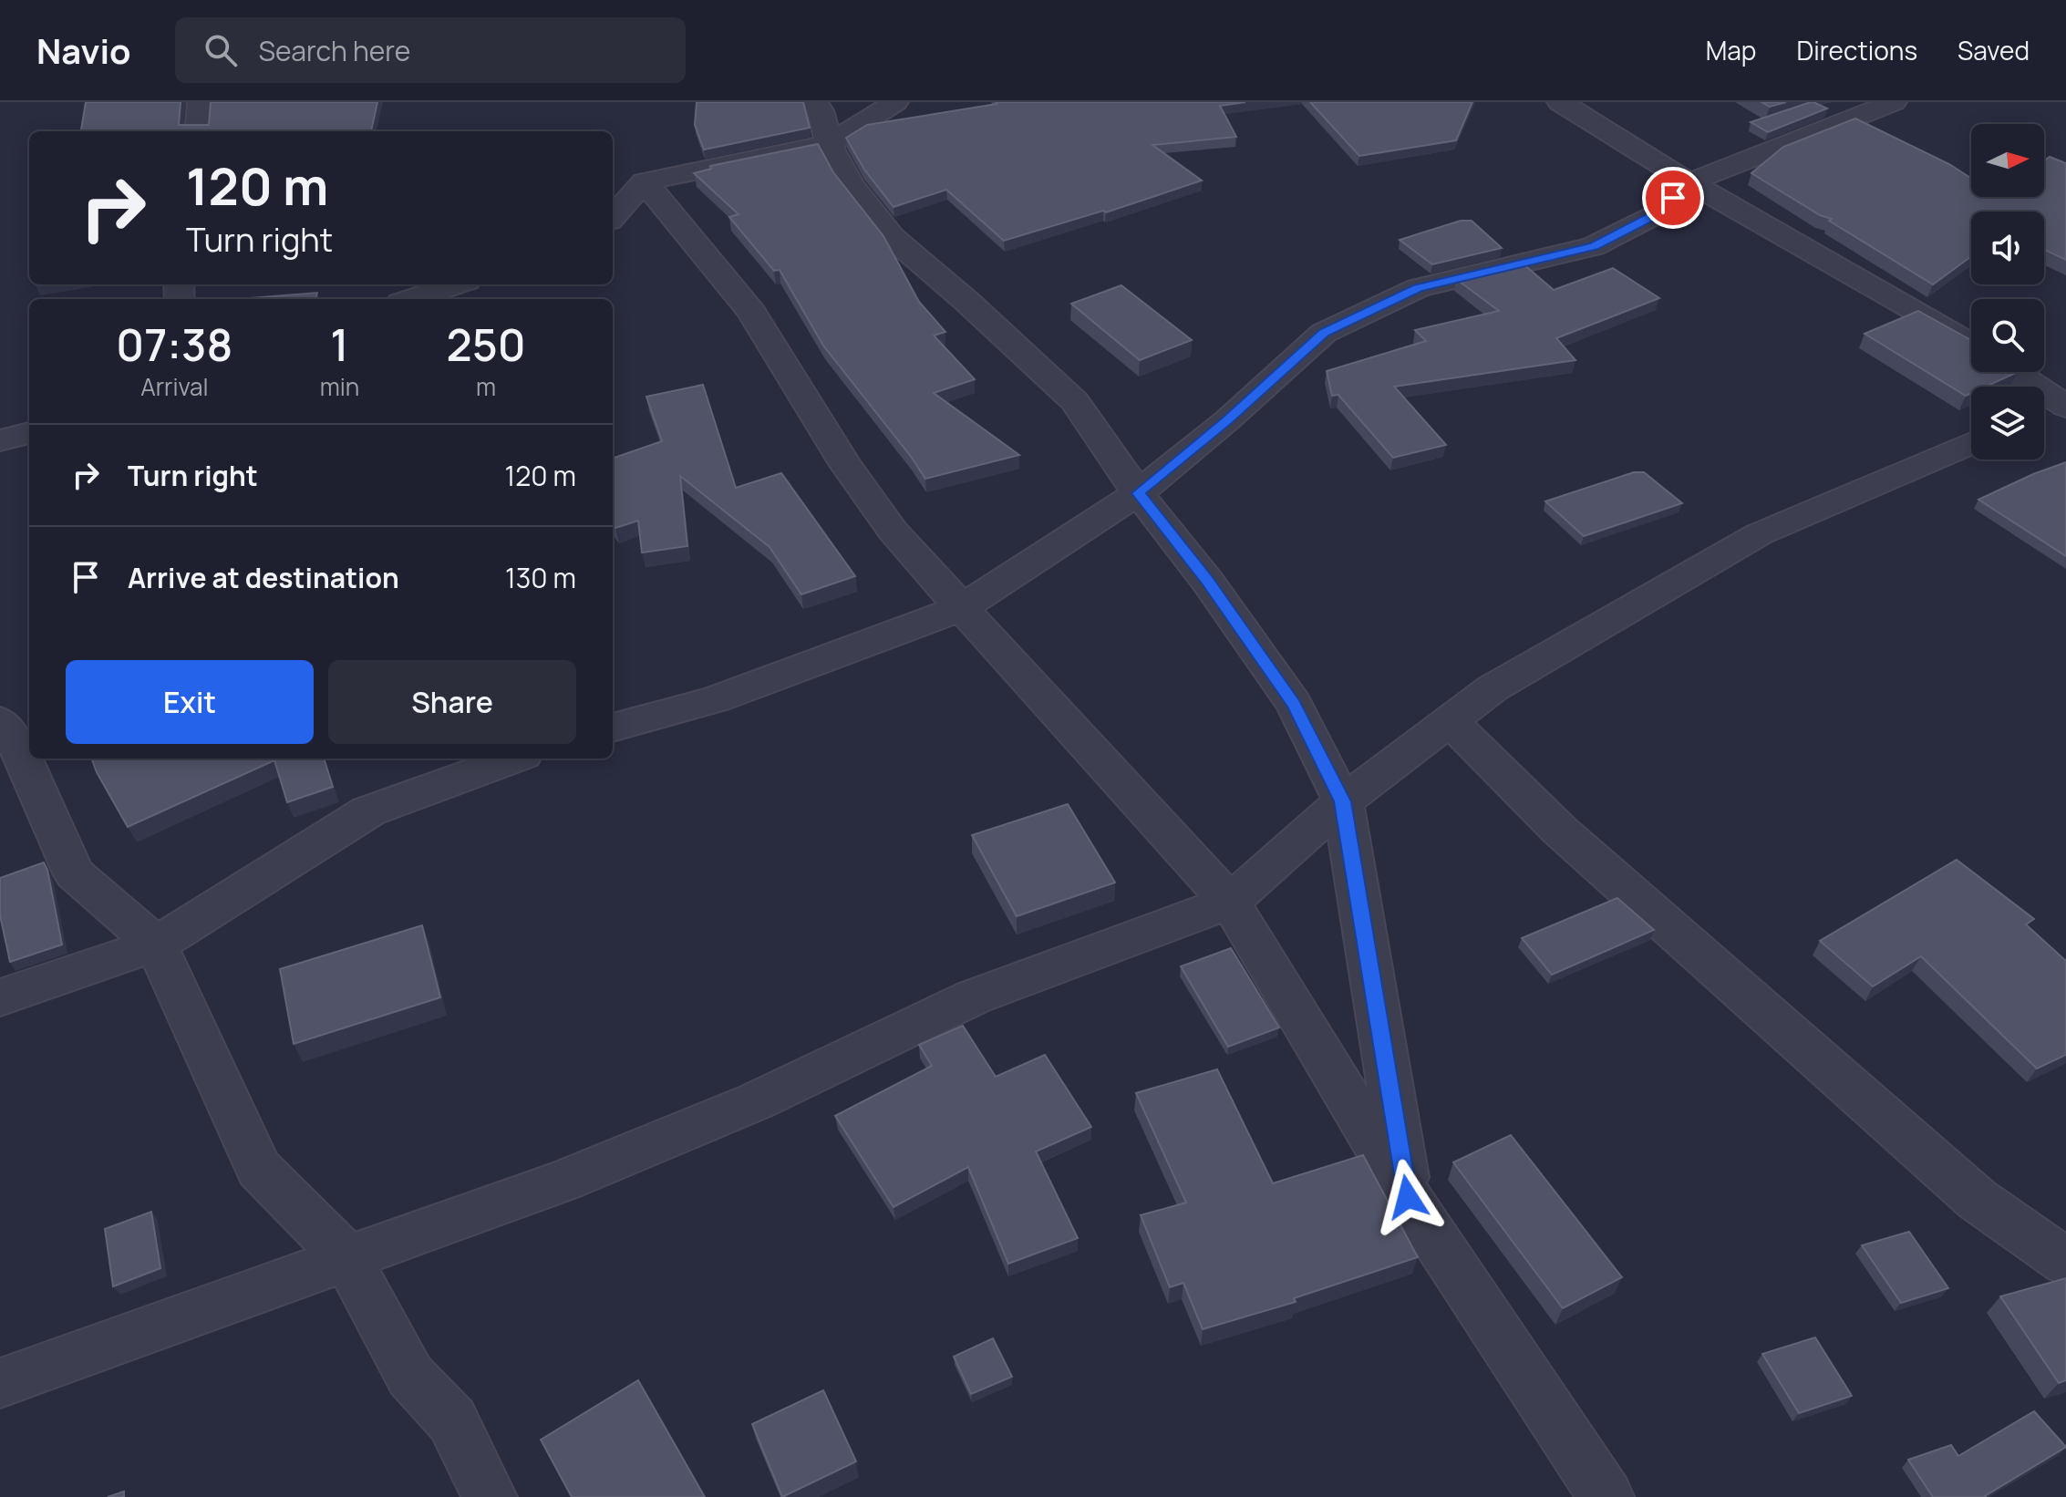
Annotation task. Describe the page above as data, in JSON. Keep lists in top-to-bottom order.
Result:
{
  "north": "right",
  "page": {
    "header": "Navio",
    "search": "Search here",
    "nav": ["Map", "Directions", "Saved"],
    "turn": ["120 m", "Turn right"],
    "eta": [
      "07:38",
      "Arrival",
      "1",
      "min",
      "250",
      "m"
    ],
    "list": [
      {
        "name": "Turn right",
        "value": "120 m"
      },
      {
        "name": "Arrive at destination",
        "value": "130 m"
      }
    ],
    "buttons": ["Exit", "Share"]
  }
}
